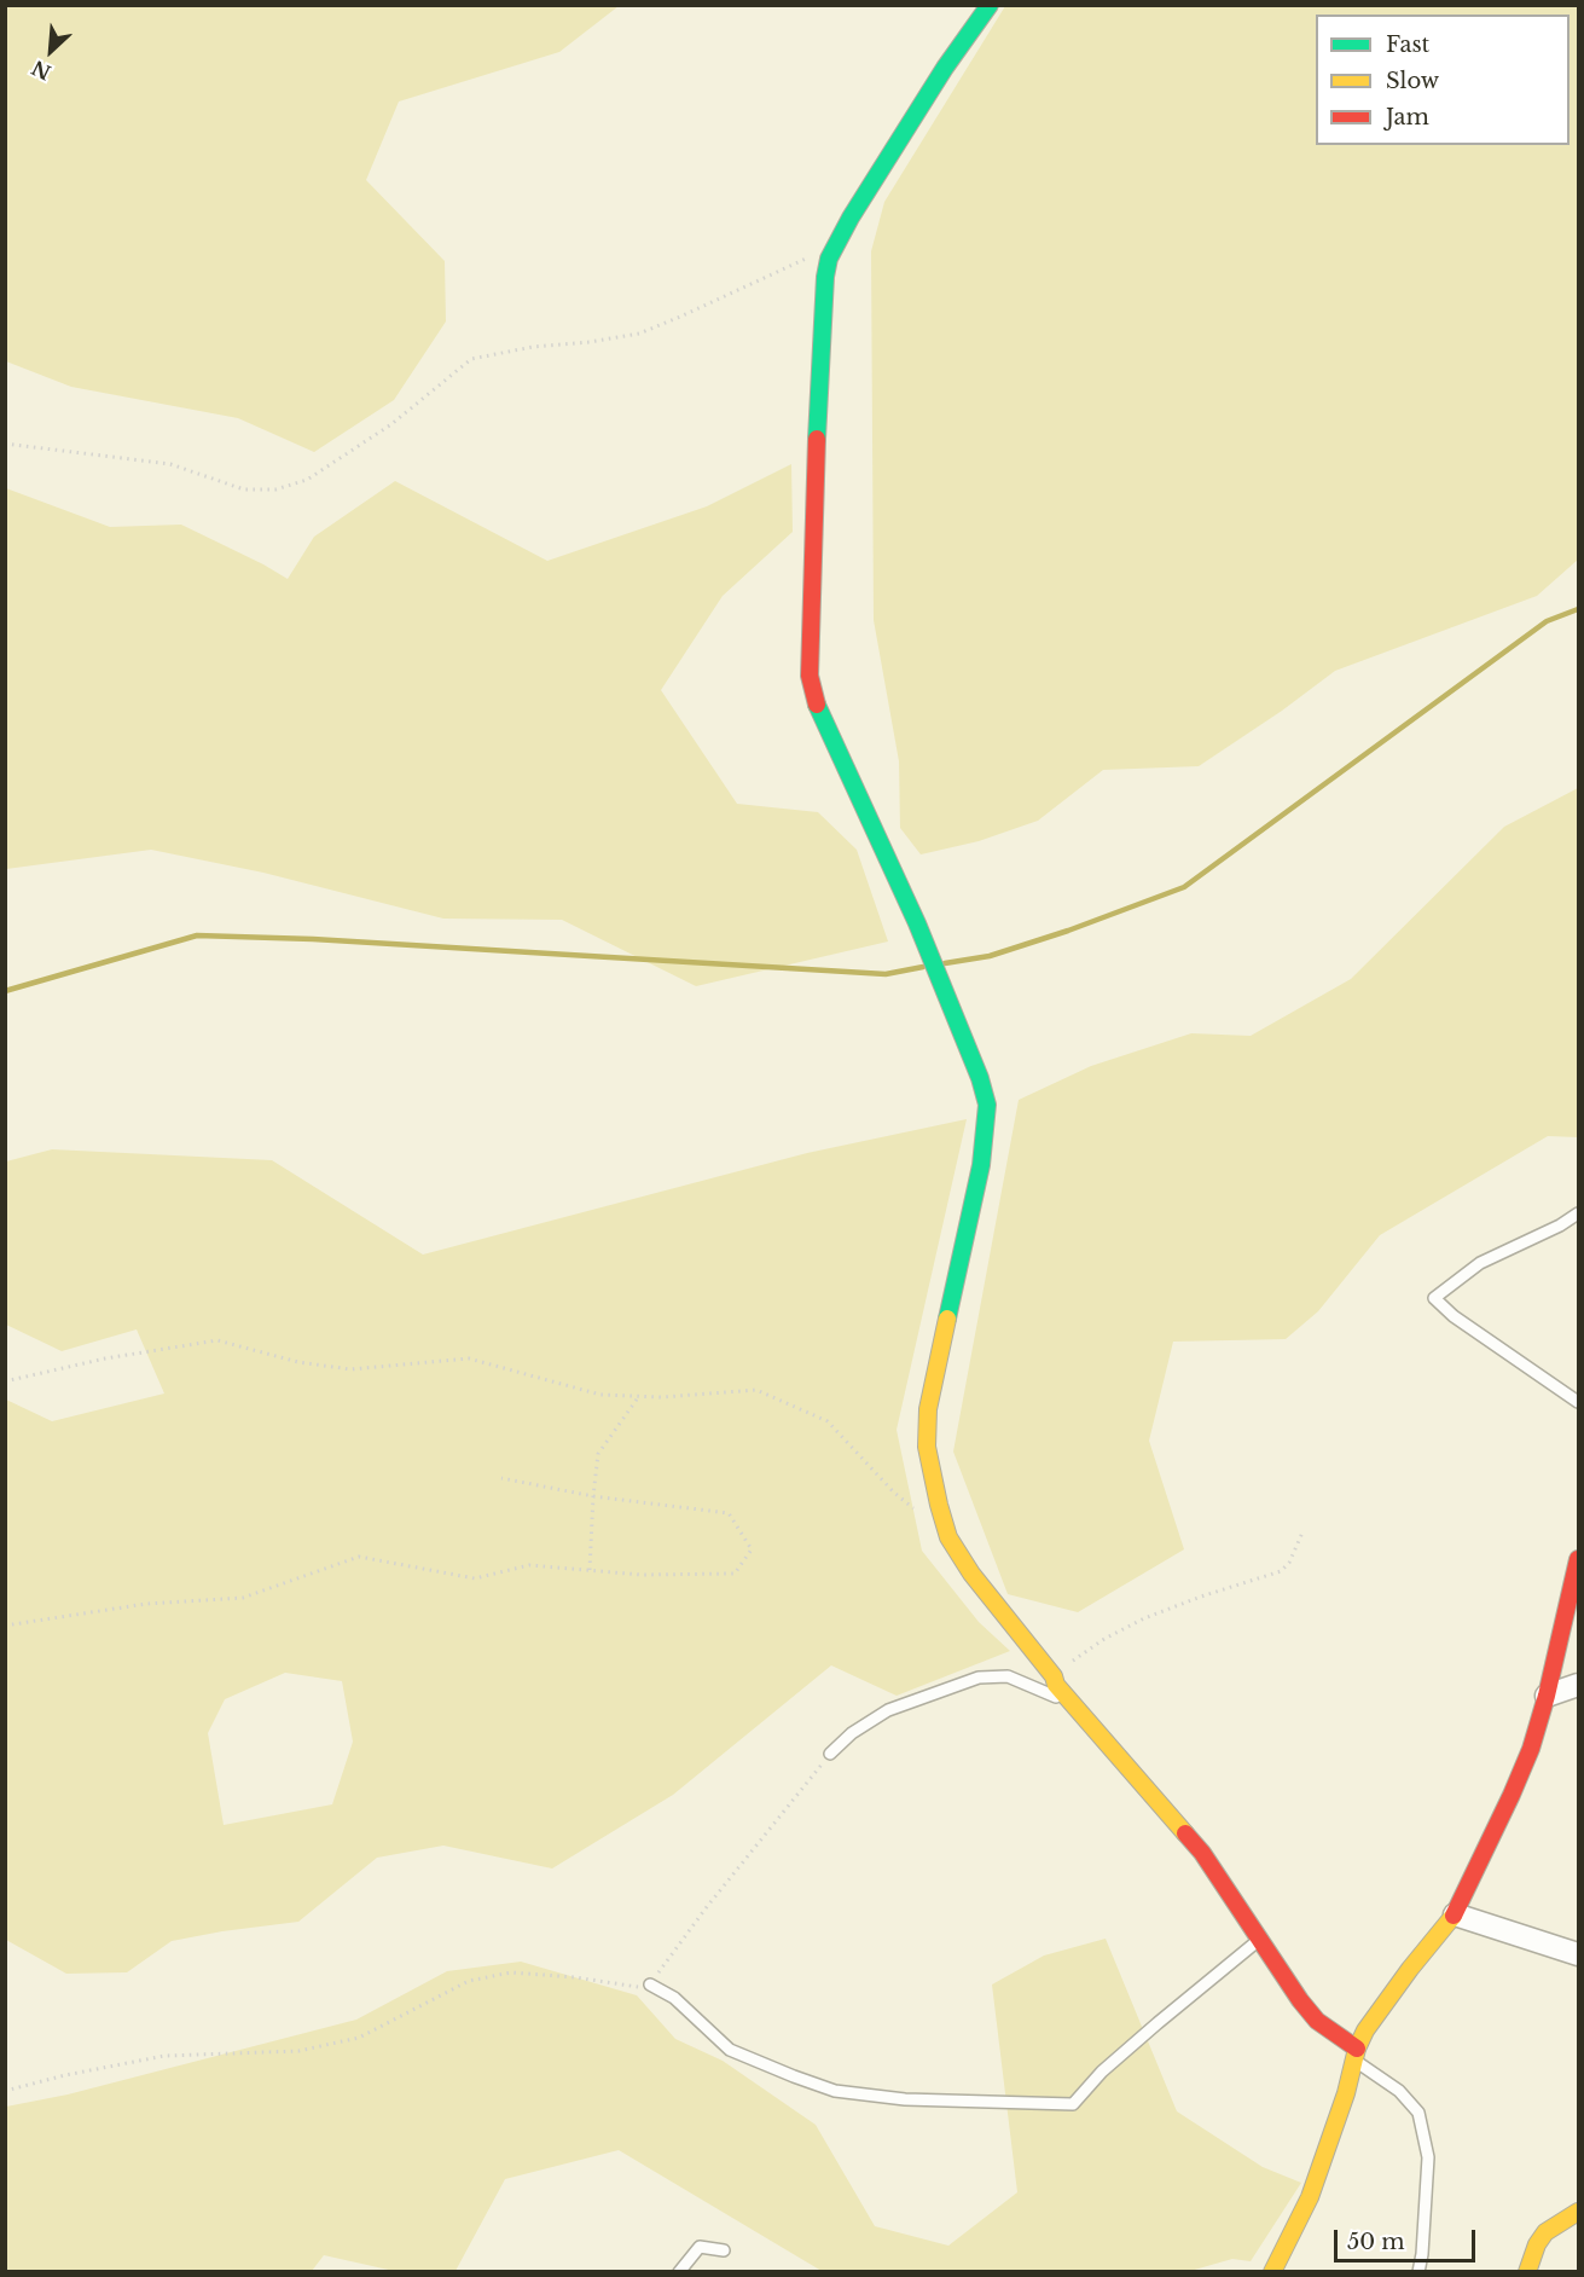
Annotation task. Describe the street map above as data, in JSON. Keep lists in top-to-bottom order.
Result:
{
  "legend": ["Fast", "Slow", "Jam"],
  "scale_bar": "50 m",
  "north": "bottom left"
}
